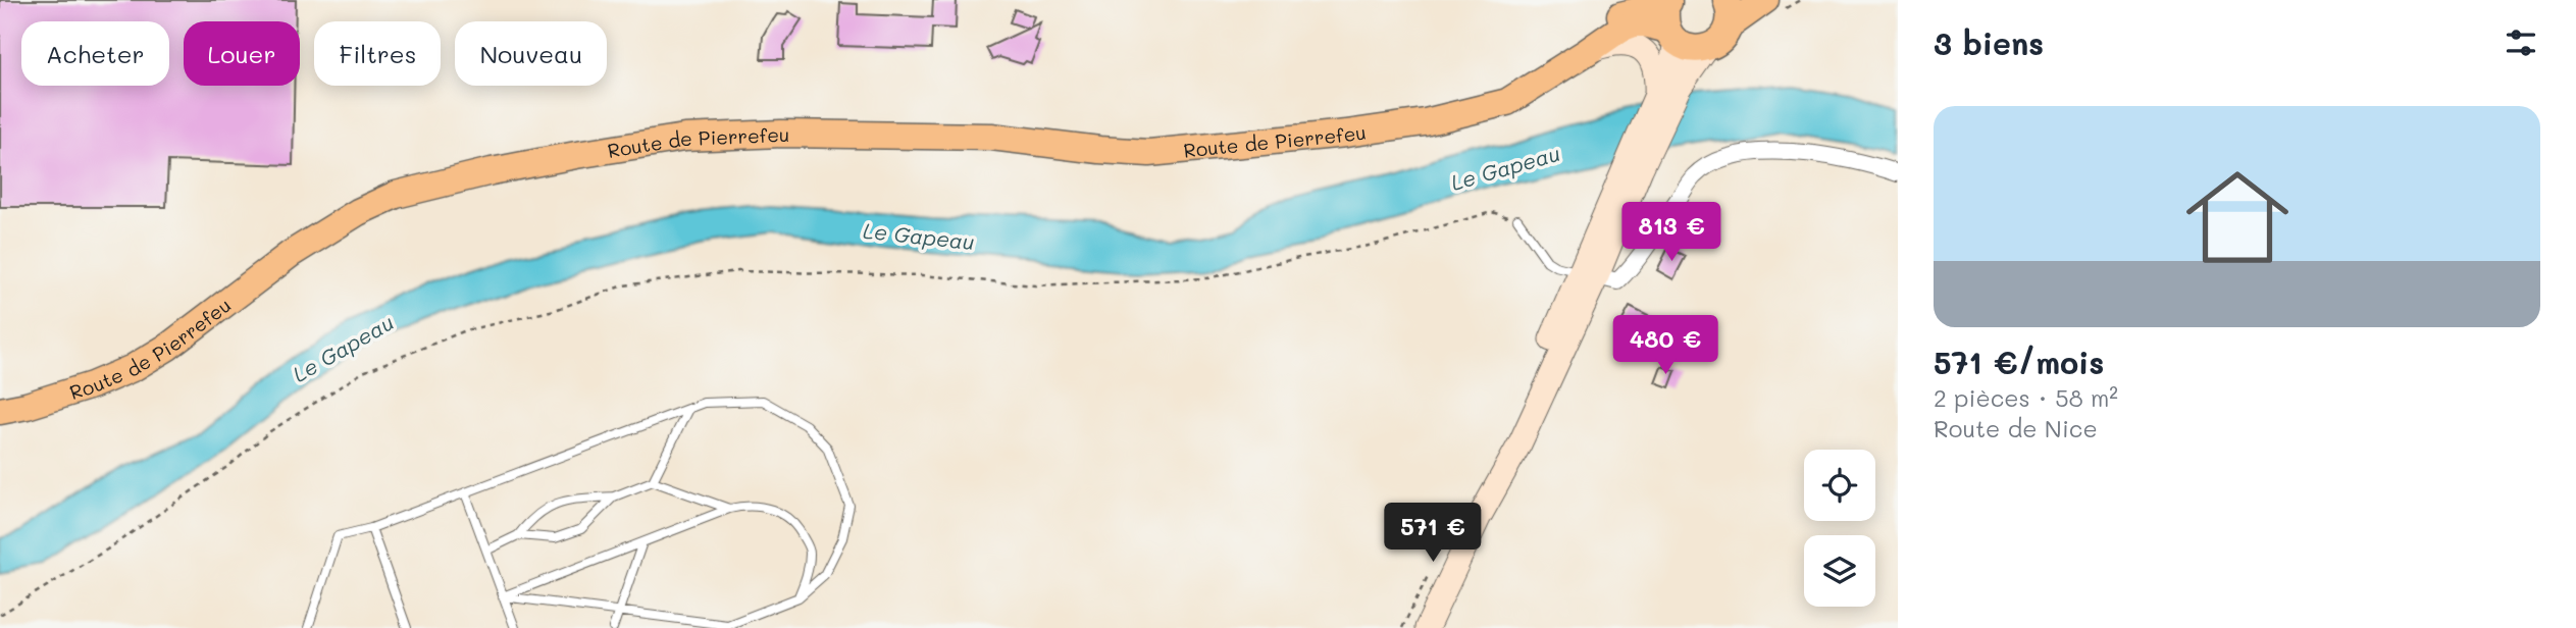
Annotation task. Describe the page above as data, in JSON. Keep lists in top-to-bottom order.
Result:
{
  "streets": {
    "main road": ["Route de Pierrefeu"]
  },
  "water": ["Le Gapeau"],
  "page": {
    "heading": "3 biens",
    "chip": [
      "Acheter",
      "Louer",
      "Filtres",
      "Nouveau"
    ],
    "list": [
      {
        "name": "571 €/mois",
        "note": "2 pièces · 58 m² · Route de Nice"
      }
    ],
    "price": ["813 €", "480 €", "571 €"]
  }
}
